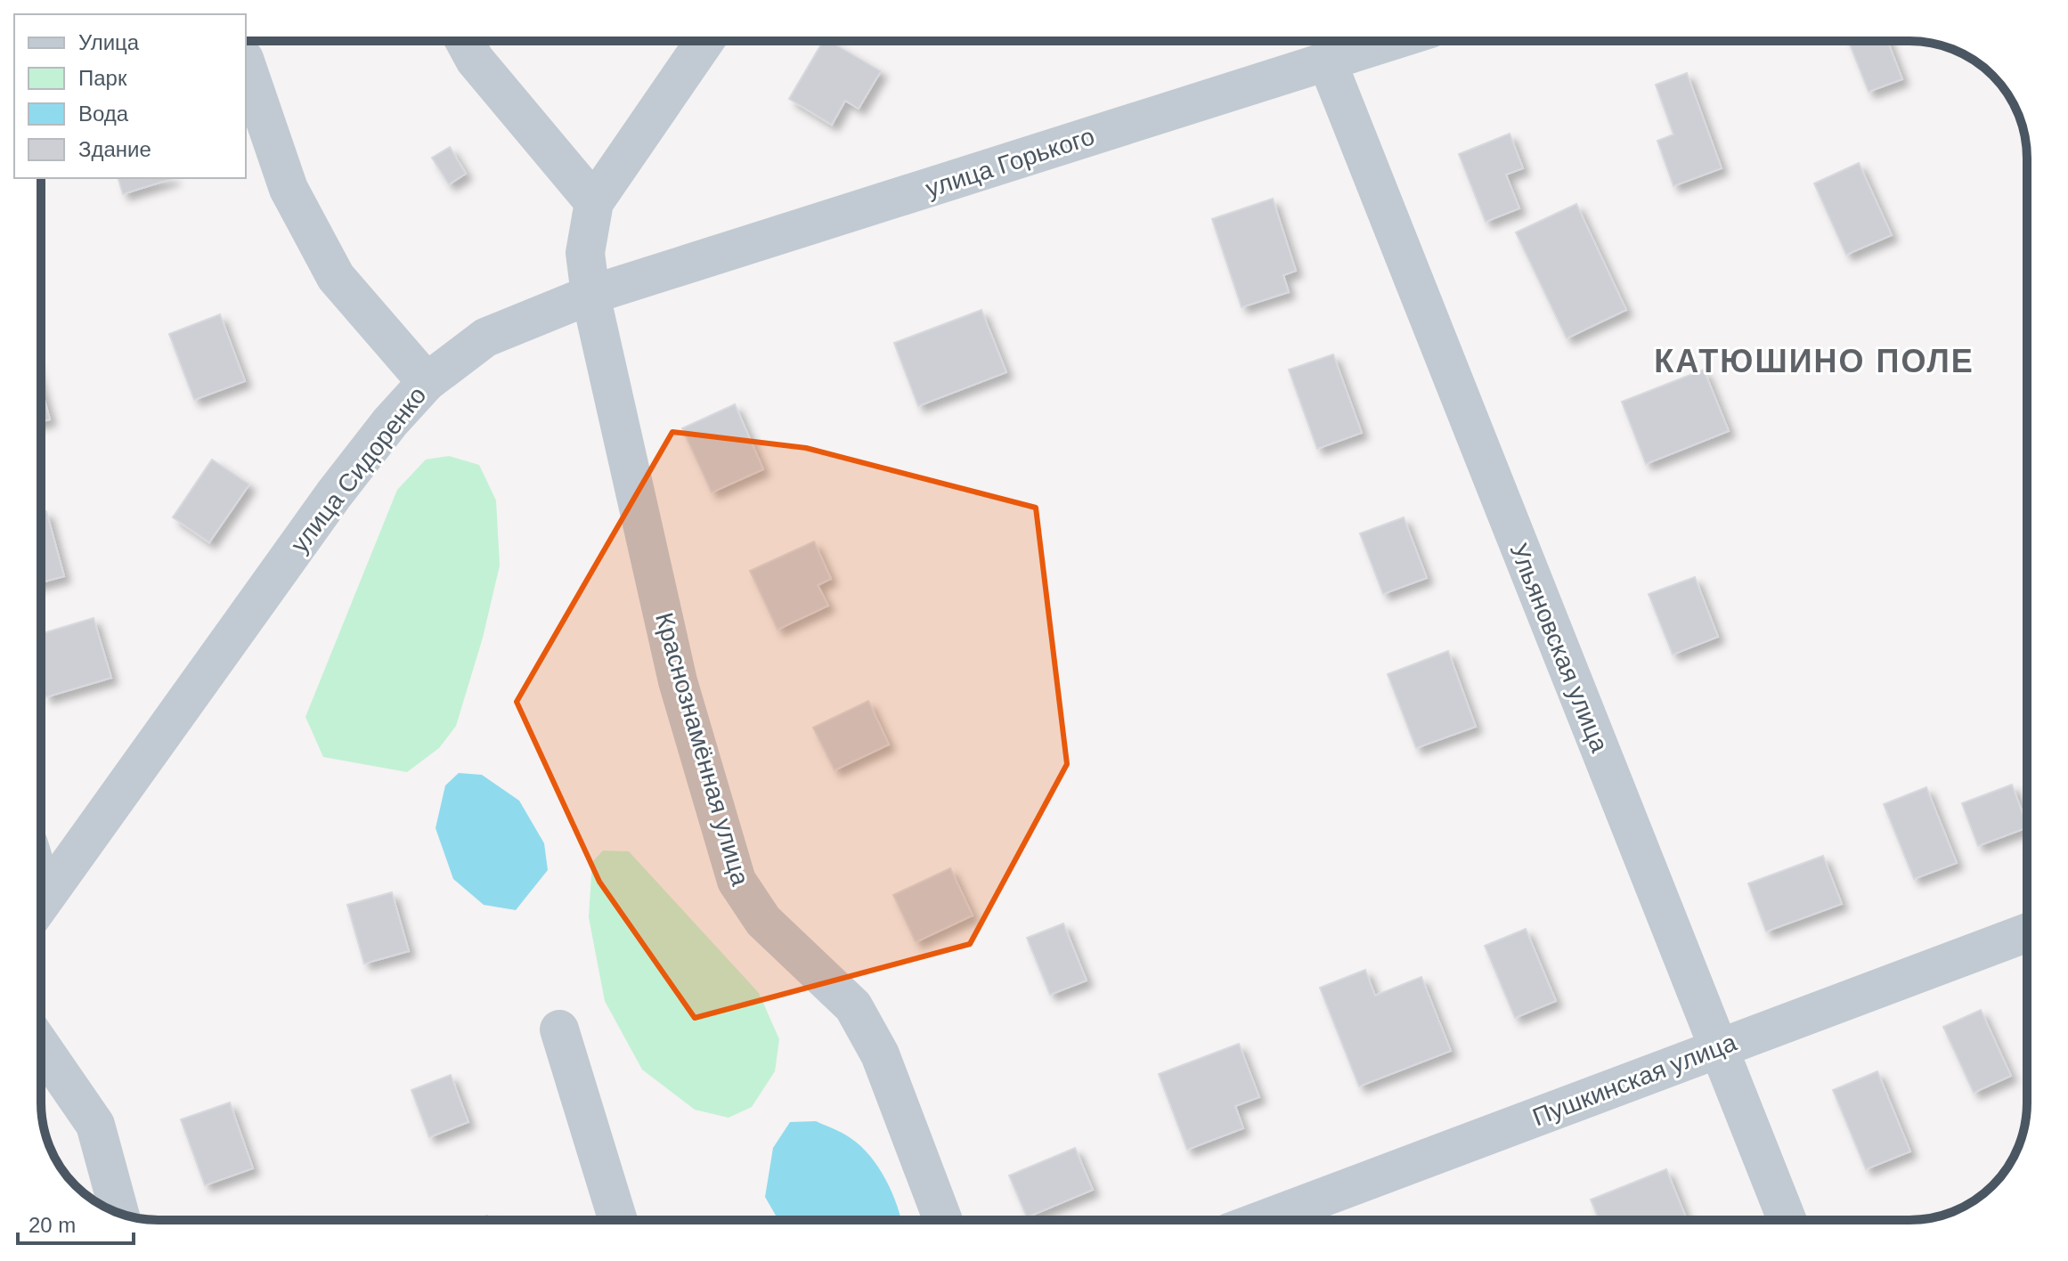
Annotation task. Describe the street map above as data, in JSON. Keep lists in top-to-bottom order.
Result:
{
  "streets": {
    "street": [
      "улица Горького",
      "улица Сидоренко",
      "Ульяновская улица",
      "Краснознамённая улица",
      "Пушкинская улица"
    ]
  },
  "crossings": [
    ["улица Горького", "улица Сидоренко"],
    ["улица Горького", "Ульяновская улица"],
    ["улица Горького", "Краснознамённая улица"],
    ["улица Сидоренко", "Краснознамённая улица"],
    ["Ульяновская улица", "Пушкинская улица"]
  ],
  "districts": ["КАТЮШИНО ПОЛЕ"],
  "legend": [
    "Улица",
    "Парк",
    "Вода",
    "Здание"
  ],
  "scale_bar": "20 m"
}
